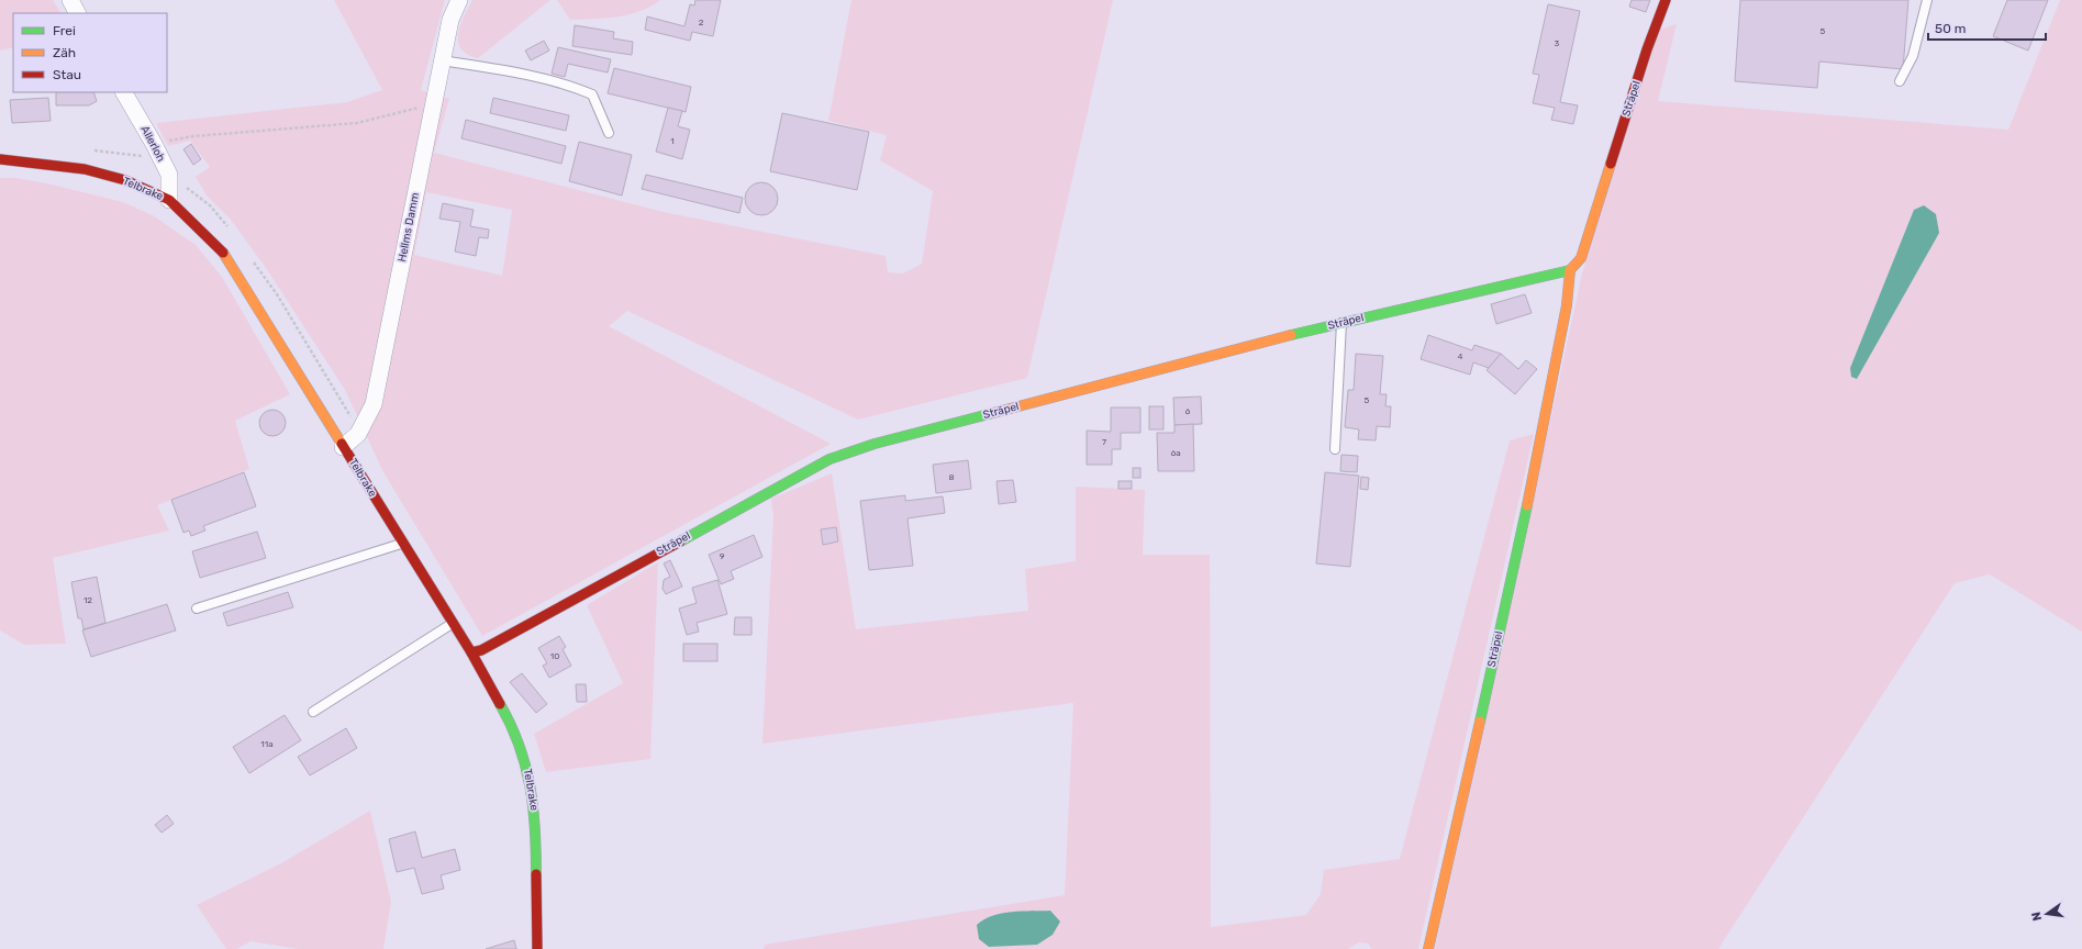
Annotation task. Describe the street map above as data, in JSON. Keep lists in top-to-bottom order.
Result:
{
  "streets": {
    "street": [
      "Sträpel",
      "Allerloh",
      "Telbrake",
      "Hellms Damm"
    ]
  },
  "crossings": [
    ["Sträpel", "Telbrake"],
    ["Allerloh", "Telbrake"],
    ["Telbrake", "Hellms Damm"]
  ],
  "house_numbers": [
    "2",
    "5",
    "3",
    "1",
    "4",
    "5",
    "6",
    "7",
    "6a",
    "8",
    "9",
    "12",
    "10",
    "11a"
  ],
  "legend": ["Frei", "Zäh", "Stau"],
  "scale_bar": "50 m",
  "north": "left"
}
